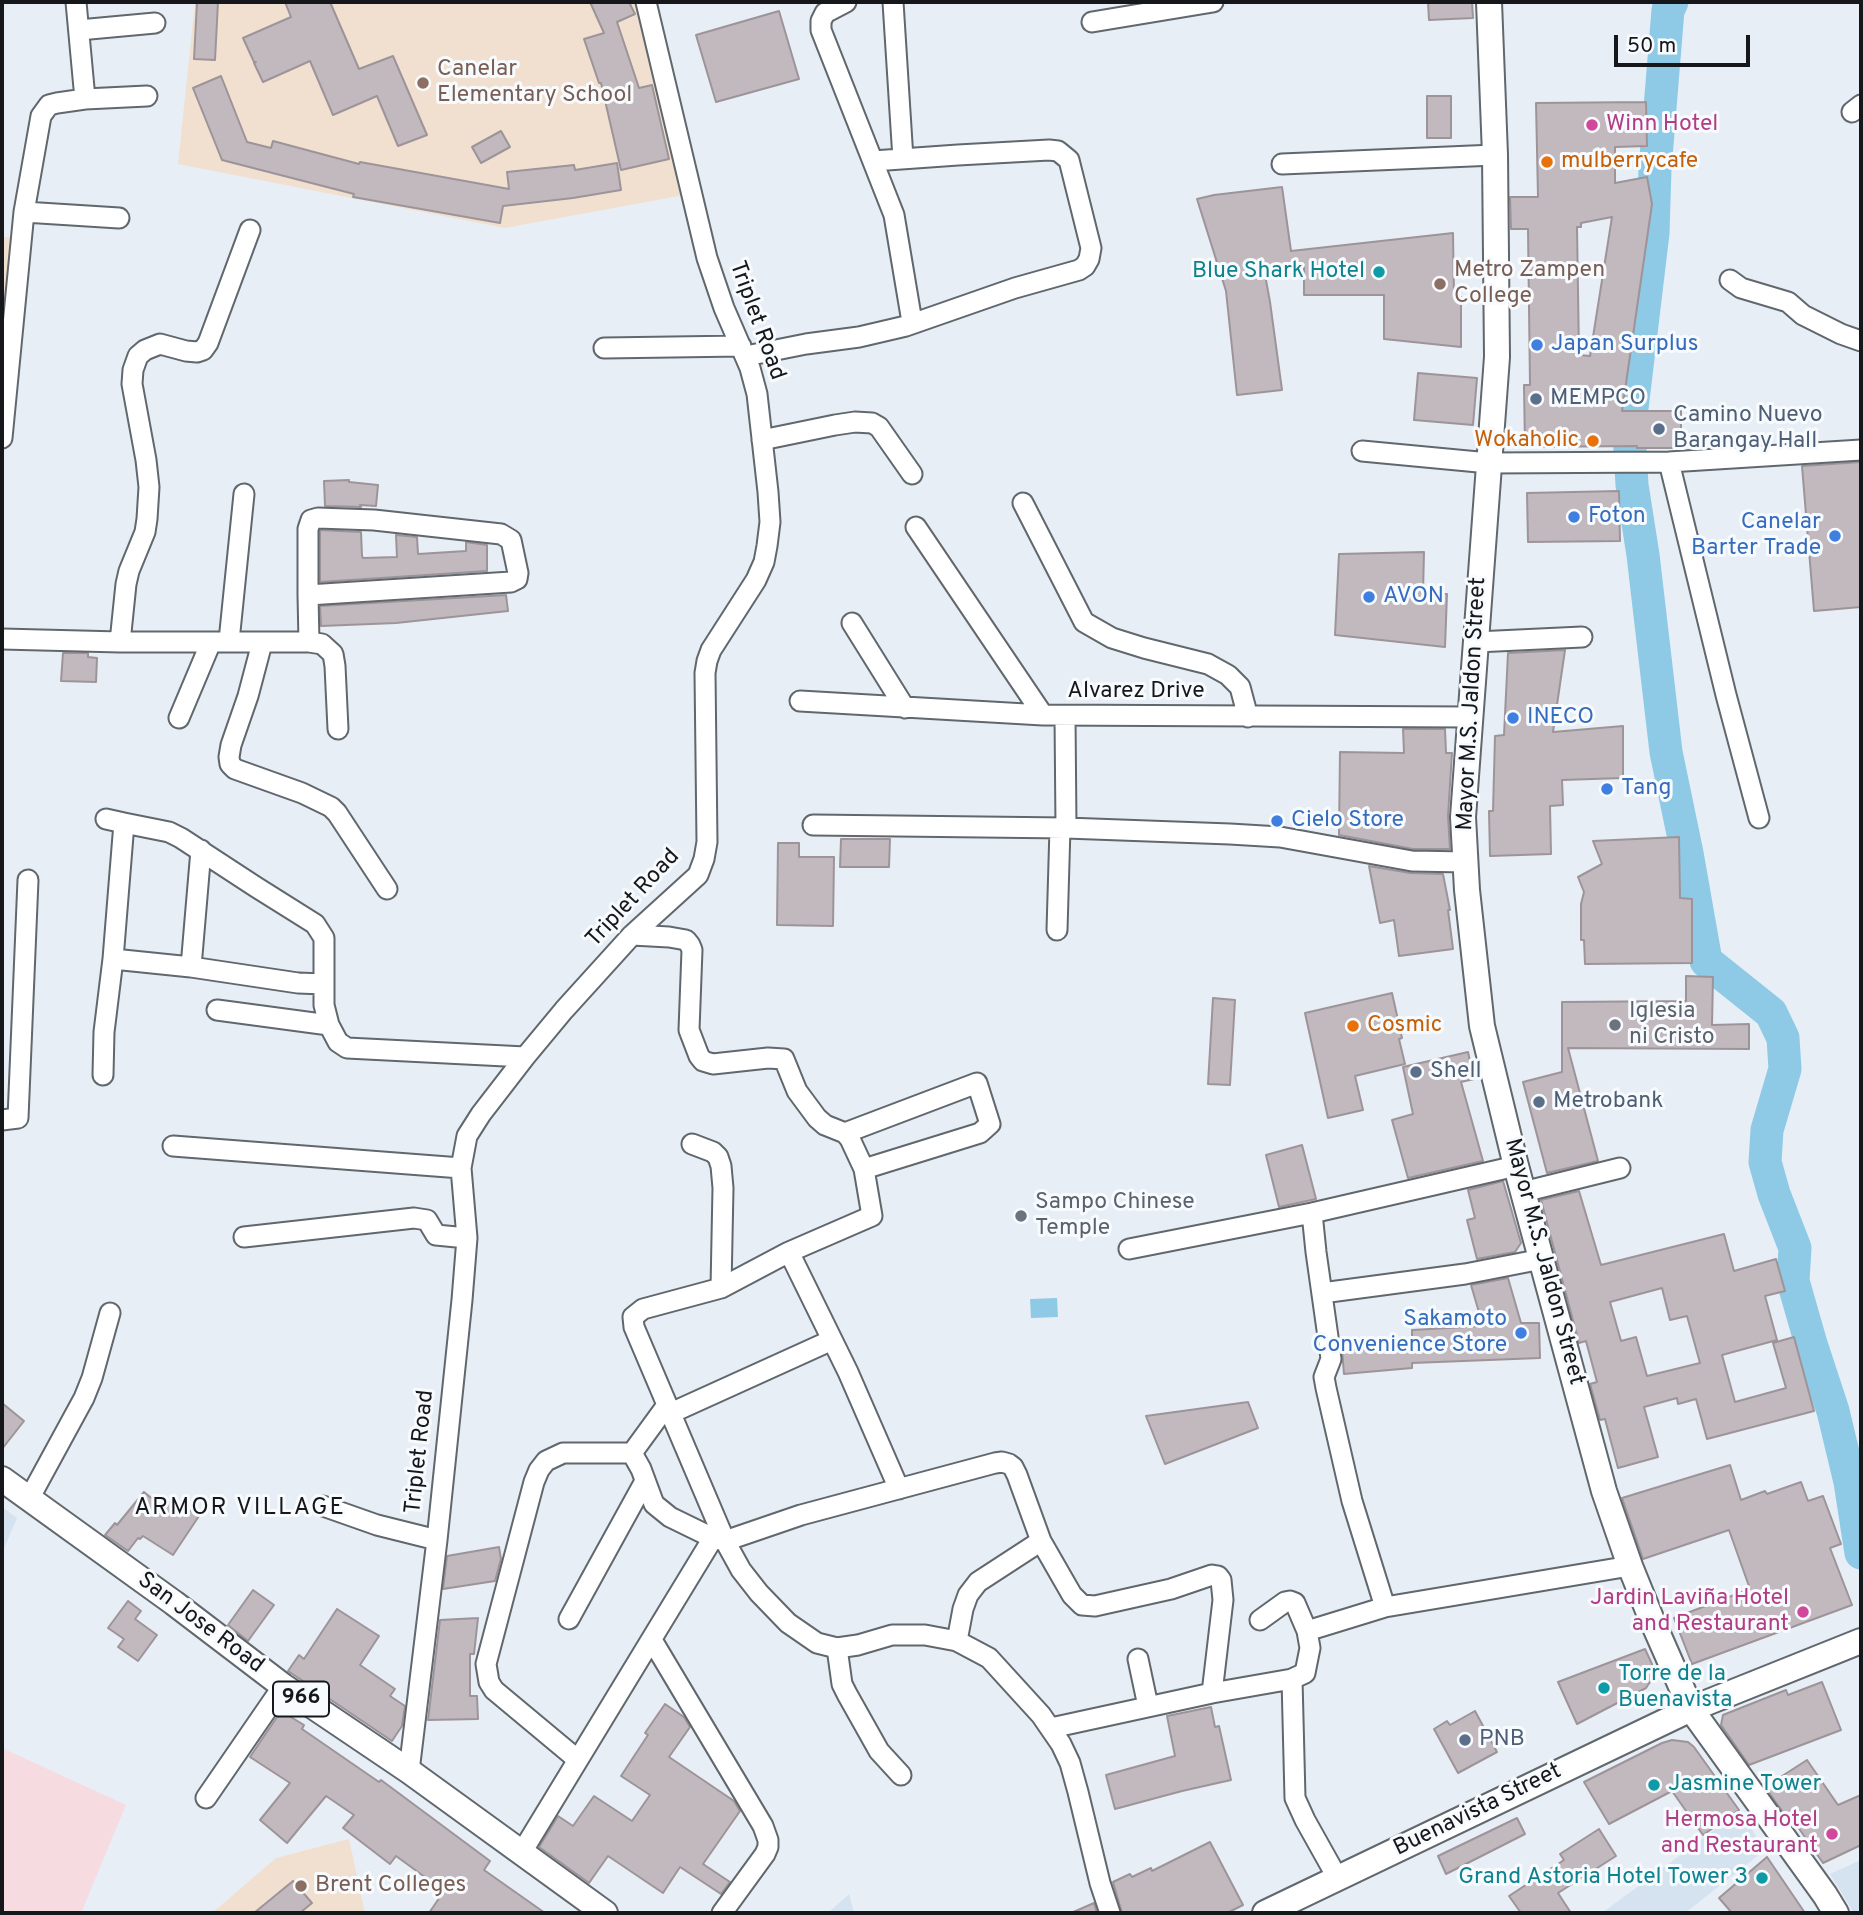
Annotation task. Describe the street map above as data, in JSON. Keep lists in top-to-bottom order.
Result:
{
  "streets": {
    "main road": [
      "Mayor M.S. Jaldon Street",
      "San Jose Road",
      "966",
      "Buenavista Street"
    ],
    "street": ["Triplet Road", "Alvarez Drive"]
  },
  "crossings": [
    ["Triplet Road", "San Jose Road"],
    ["Alvarez Drive", "Mayor M.S. Jaldon Street"],
    ["Mayor M.S. Jaldon Street", "Buenavista Street"]
  ],
  "districts": ["ARMOR VILLAGE"],
  "places": [
    "Canelar Elementary School",
    "Winn Hotel",
    "mulberrycafe",
    "Blue Shark Hotel",
    "Metro Zampen College",
    "Japan Surplus",
    "MEMPCO",
    "Camino Nuevo Barangay Hall",
    "Wokaholic",
    "Foton",
    "Canelar Barter Trade",
    "AVON",
    "INECO",
    "Tang",
    "Cielo Store",
    "Iglesia ni Cristo",
    "Cosmic",
    "Shell",
    "Metrobank",
    "Sampo Chinese Temple",
    "Sakamoto Convenience Store",
    "Jardin Laviña Hotel and Restaurant",
    "Torre de la Buenavista",
    "PNB",
    "Jasmine Tower",
    "Hermosa Hotel and Restaurant",
    "Grand Astoria Hotel Tower 3",
    "Brent Colleges"
  ],
  "scale_bar": "50 m"
}
